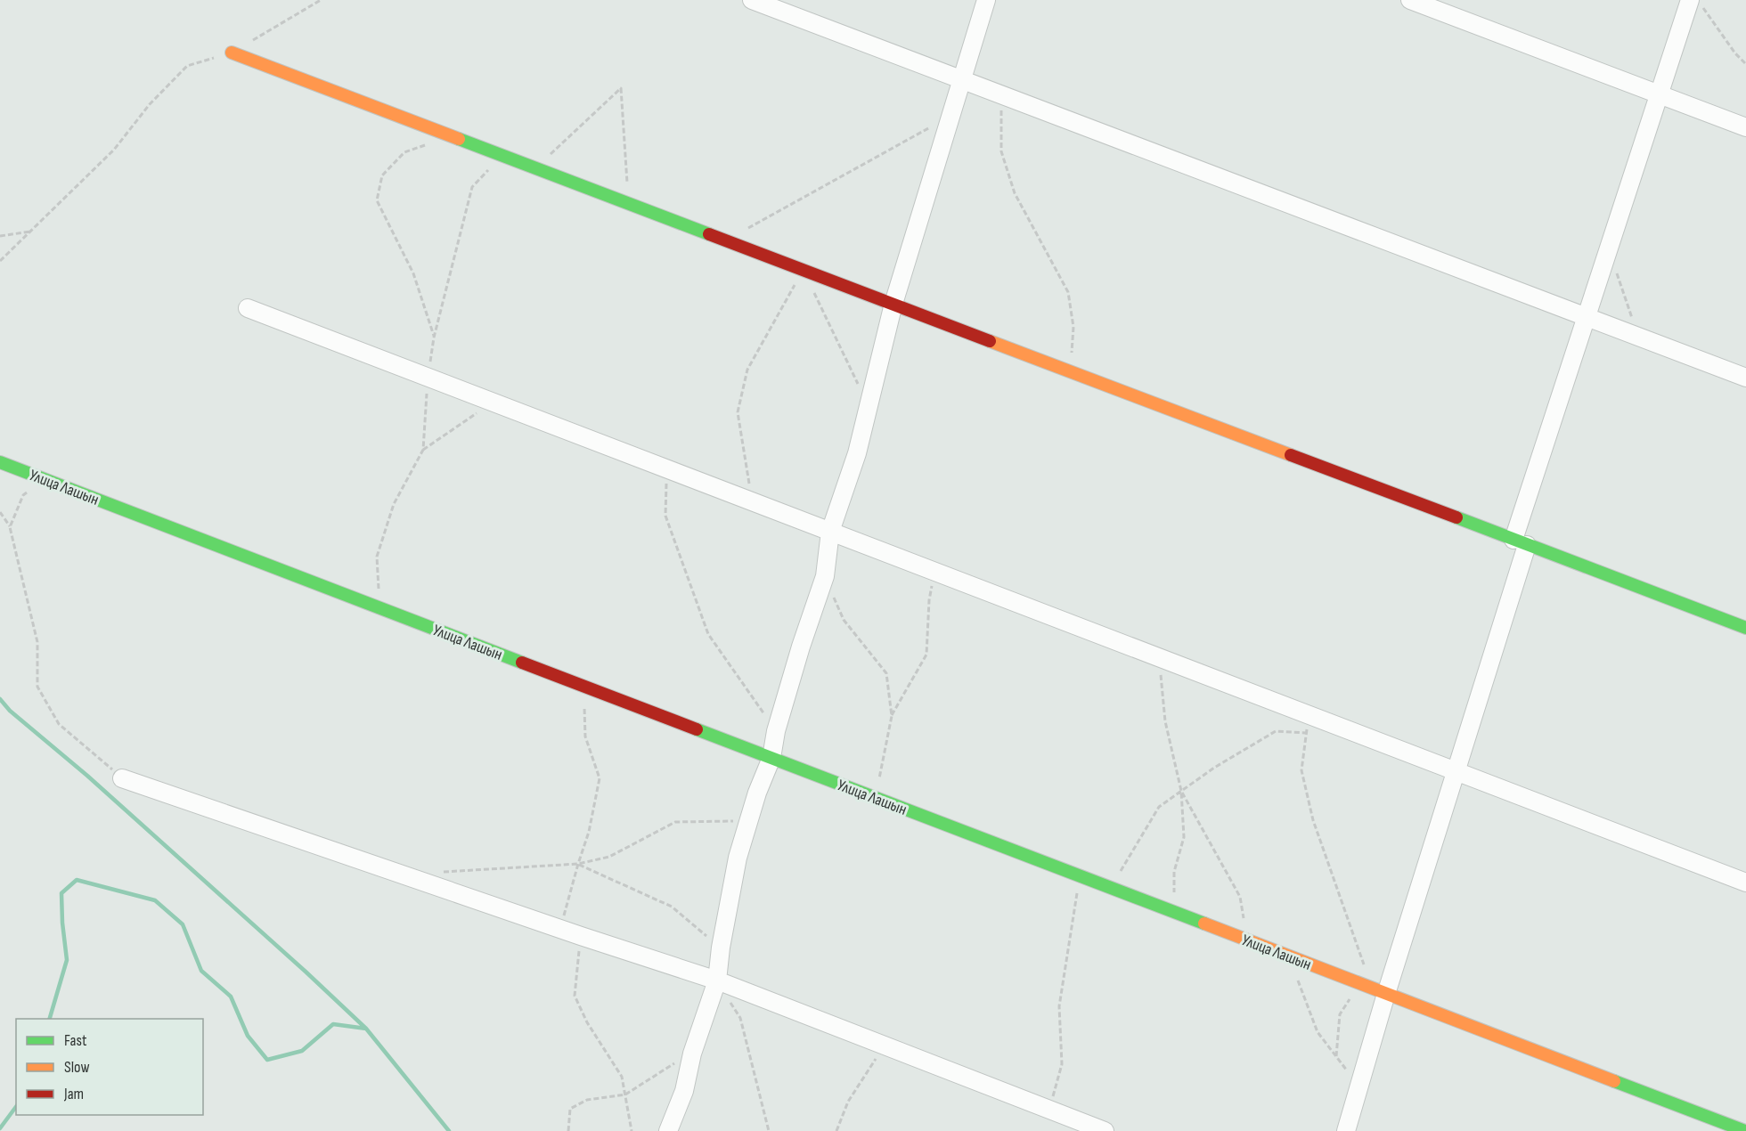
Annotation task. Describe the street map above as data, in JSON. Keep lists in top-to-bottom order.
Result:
{
  "streets": {
    "street": ["Улица Лашын"]
  },
  "legend": ["Fast", "Slow", "Jam"]
}
